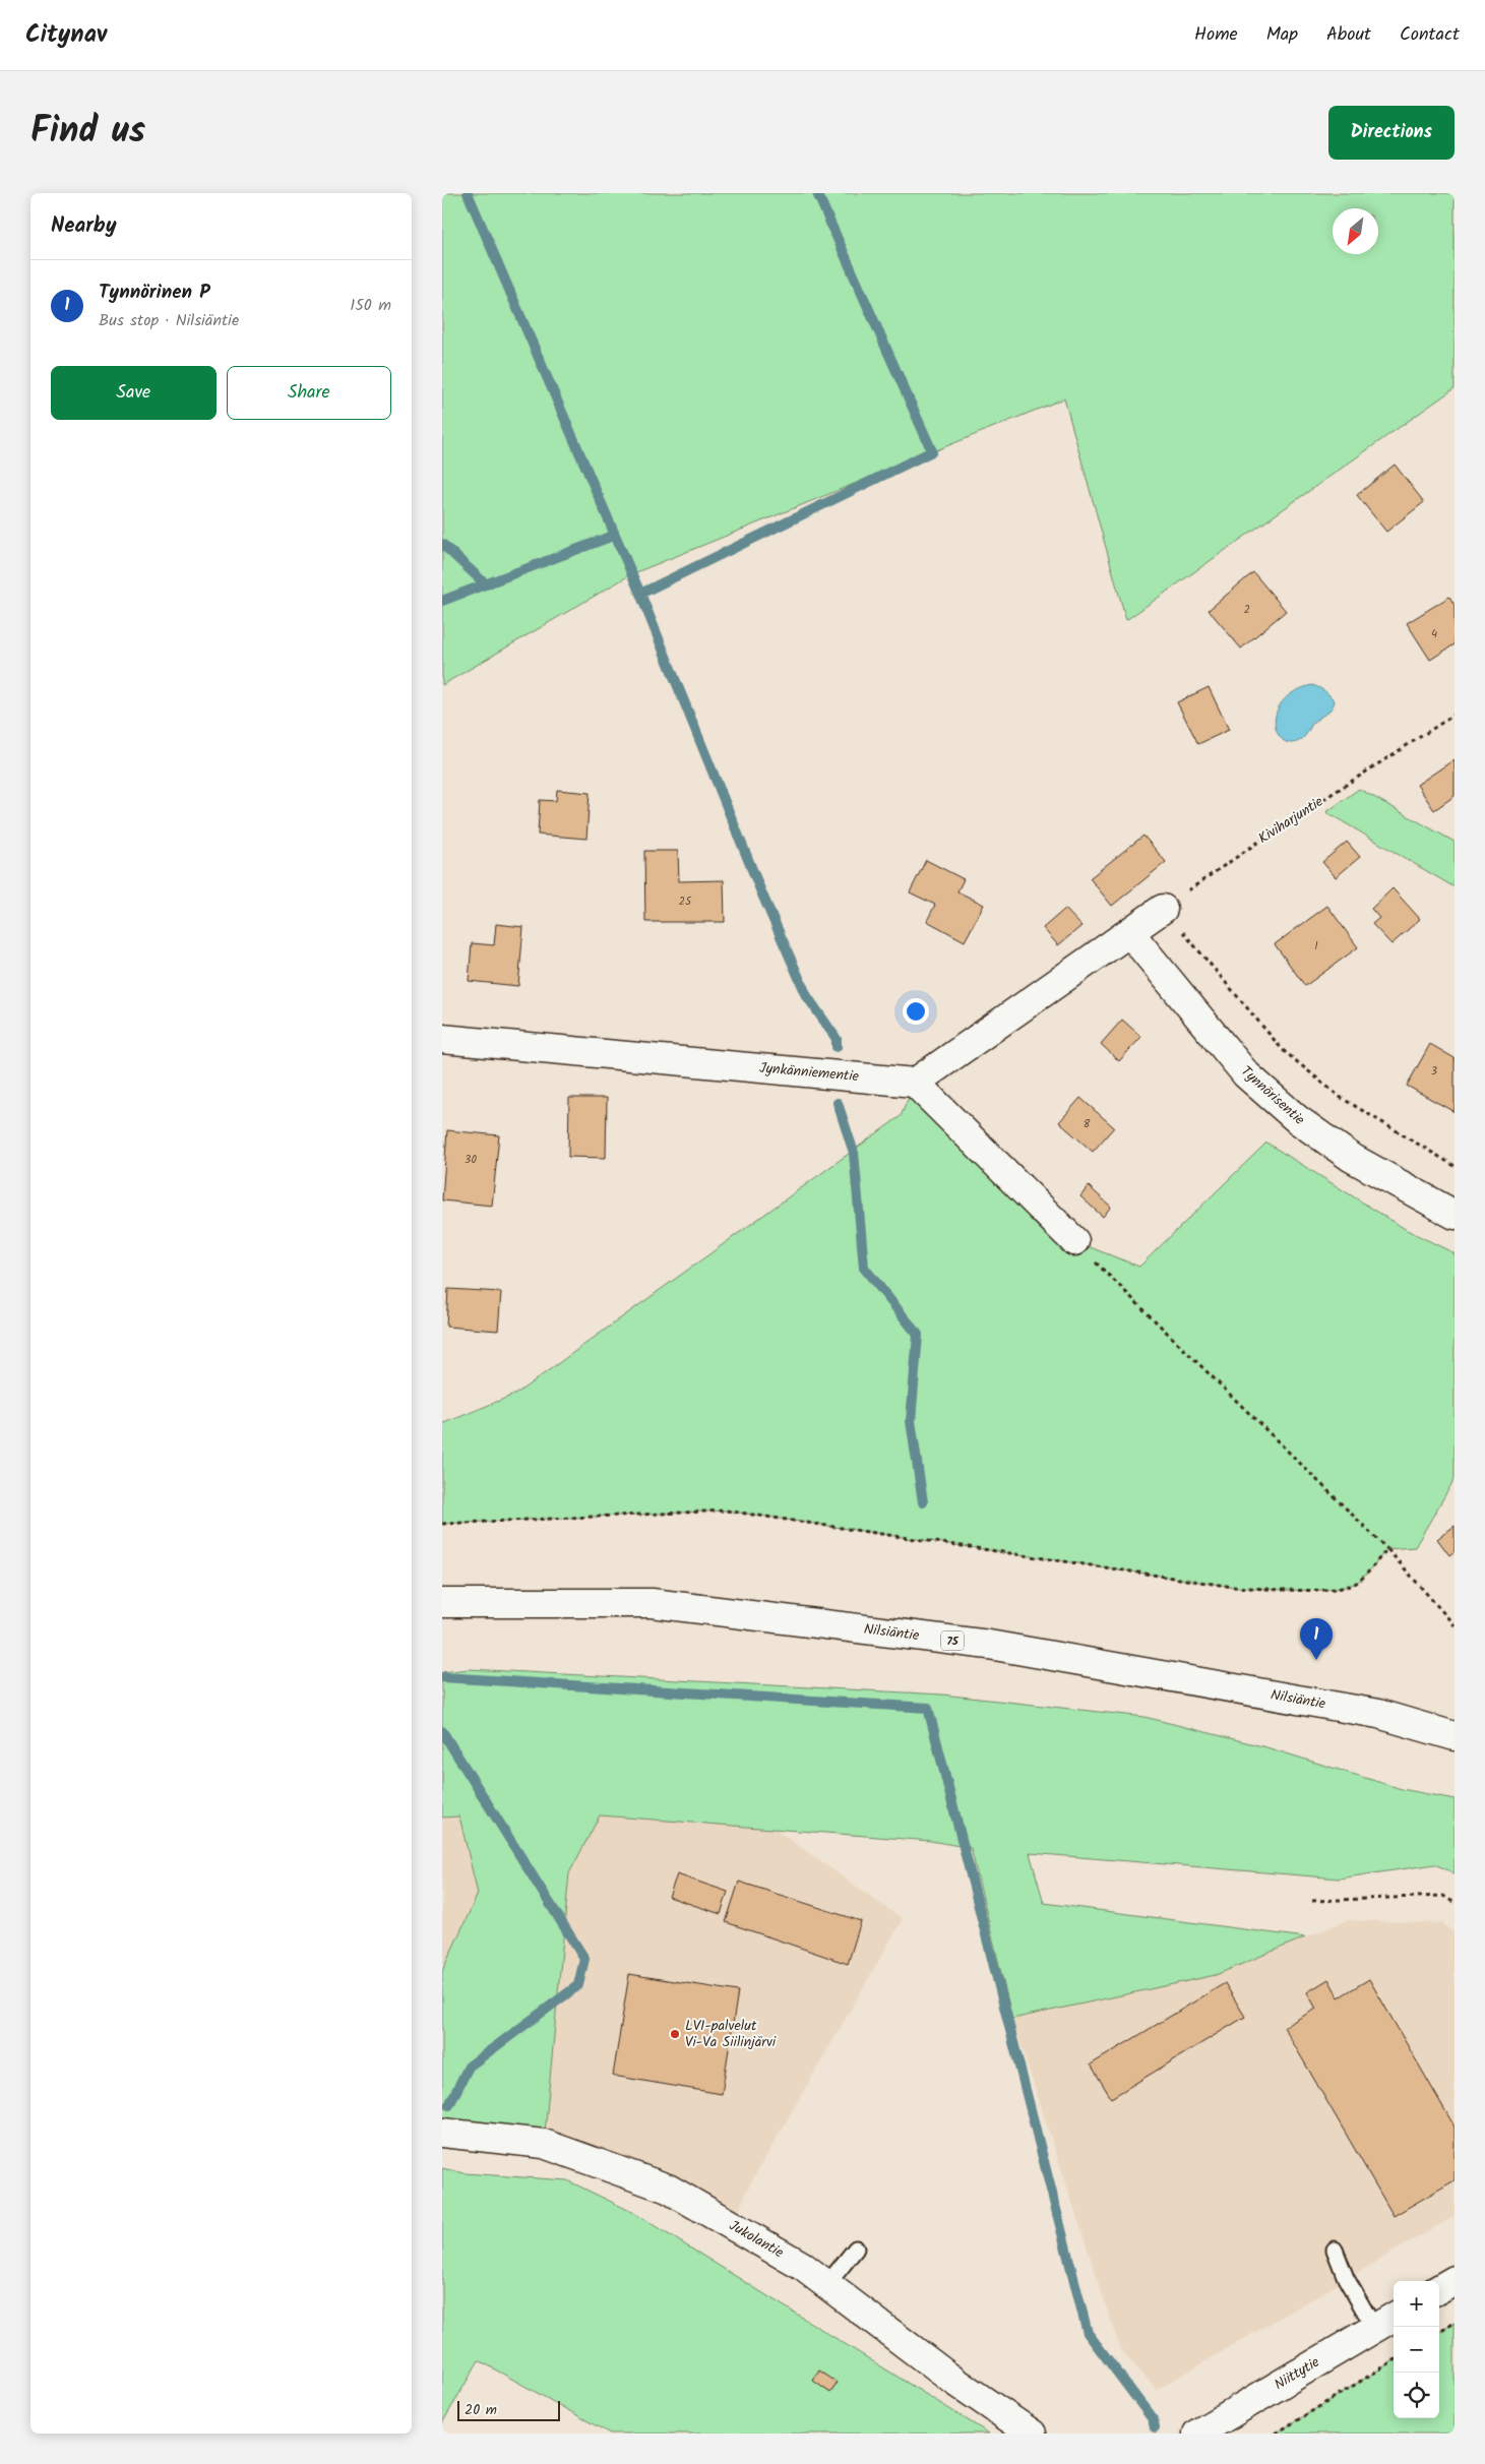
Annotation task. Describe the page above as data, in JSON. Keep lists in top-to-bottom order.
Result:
{
  "streets": {
    "street": [
      "Jynkänniementie",
      "Tynnörisentie",
      "Nilsiäntie",
      "75",
      "Jukolantie",
      "Niittytie"
    ],
    "path": ["Kiviharjuntie"]
  },
  "places": ["LVI-palvelut Vi-Va Siilinjärvi"],
  "house_numbers": [
    "2",
    "4",
    "25",
    "1",
    "3",
    "8",
    "30"
  ],
  "scale_bar": "20 m",
  "north": "bottom left",
  "page": {
    "header": "Citynav",
    "nav": [
      "Home",
      "Map",
      "About",
      "Contact"
    ],
    "title": "Find us",
    "buttons": [
      "Directions",
      ["Save", "Share"]
    ],
    "heading": "Nearby",
    "list": [
      {
        "mark": "1",
        "name": "Tynnörinen P",
        "note": "Bus stop · Nilsiäntie",
        "value": "150 m"
      }
    ],
    "pins": "1",
    "map_buttons": ["+", "−"],
    "scale": "20 m"
  }
}
